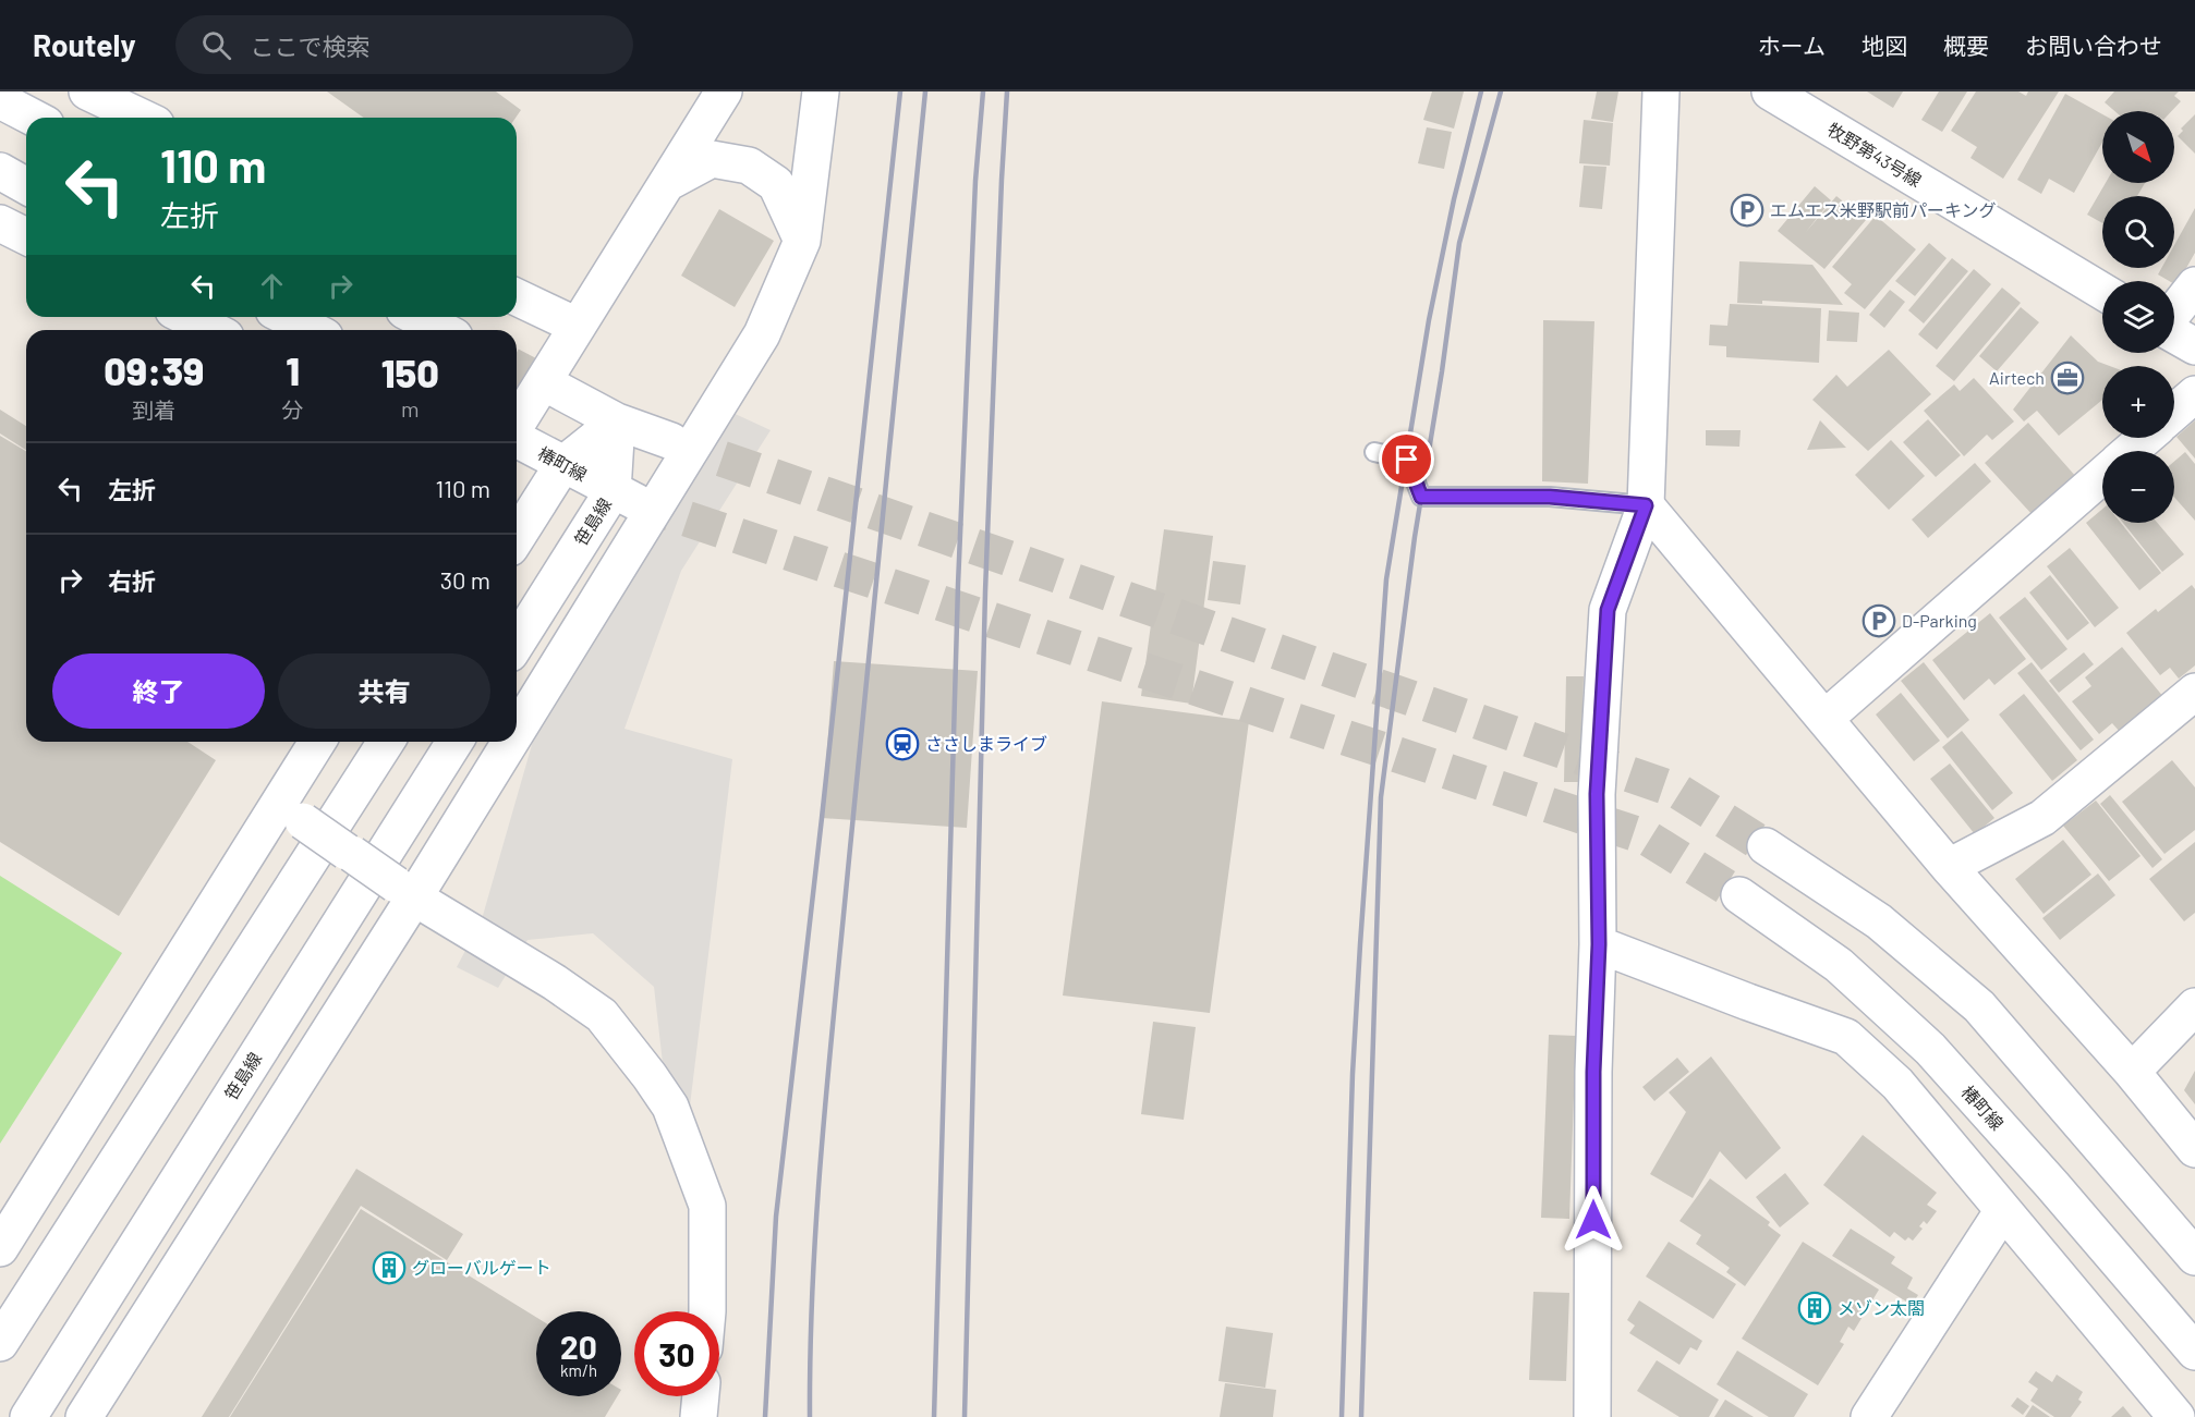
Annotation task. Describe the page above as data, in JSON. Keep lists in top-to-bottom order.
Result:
{
  "streets": {
    "street": ["牧野第43号線", "椿町線", "笹島線"]
  },
  "crossings": [
    ["椿町線", "笹島線"]
  ],
  "places": {
    "parking": ["エムエス米野駅前パーキング", "D-Parking"],
    "office": ["Airtech"],
    "station": ["ささしまライブ"],
    "building": ["グローバルゲート", "メゾン太閤"]
  },
  "north": "bottom right",
  "page": {
    "header": "Routely",
    "search": "ここで検索",
    "nav": [
      "ホーム",
      "地図",
      "概要",
      "お問い合わせ"
    ],
    "map_buttons": ["+", "−"],
    "turn": ["110 m", "左折"],
    "eta": [
      "09:39",
      "到着",
      "1",
      "分",
      "150",
      "m"
    ],
    "list": [
      {
        "name": "左折",
        "value": "110 m"
      },
      {
        "name": "右折",
        "value": "30 m"
      }
    ],
    "buttons": ["終了", "共有"],
    "speed": "20 km/h",
    "limit": "30"
  }
}
